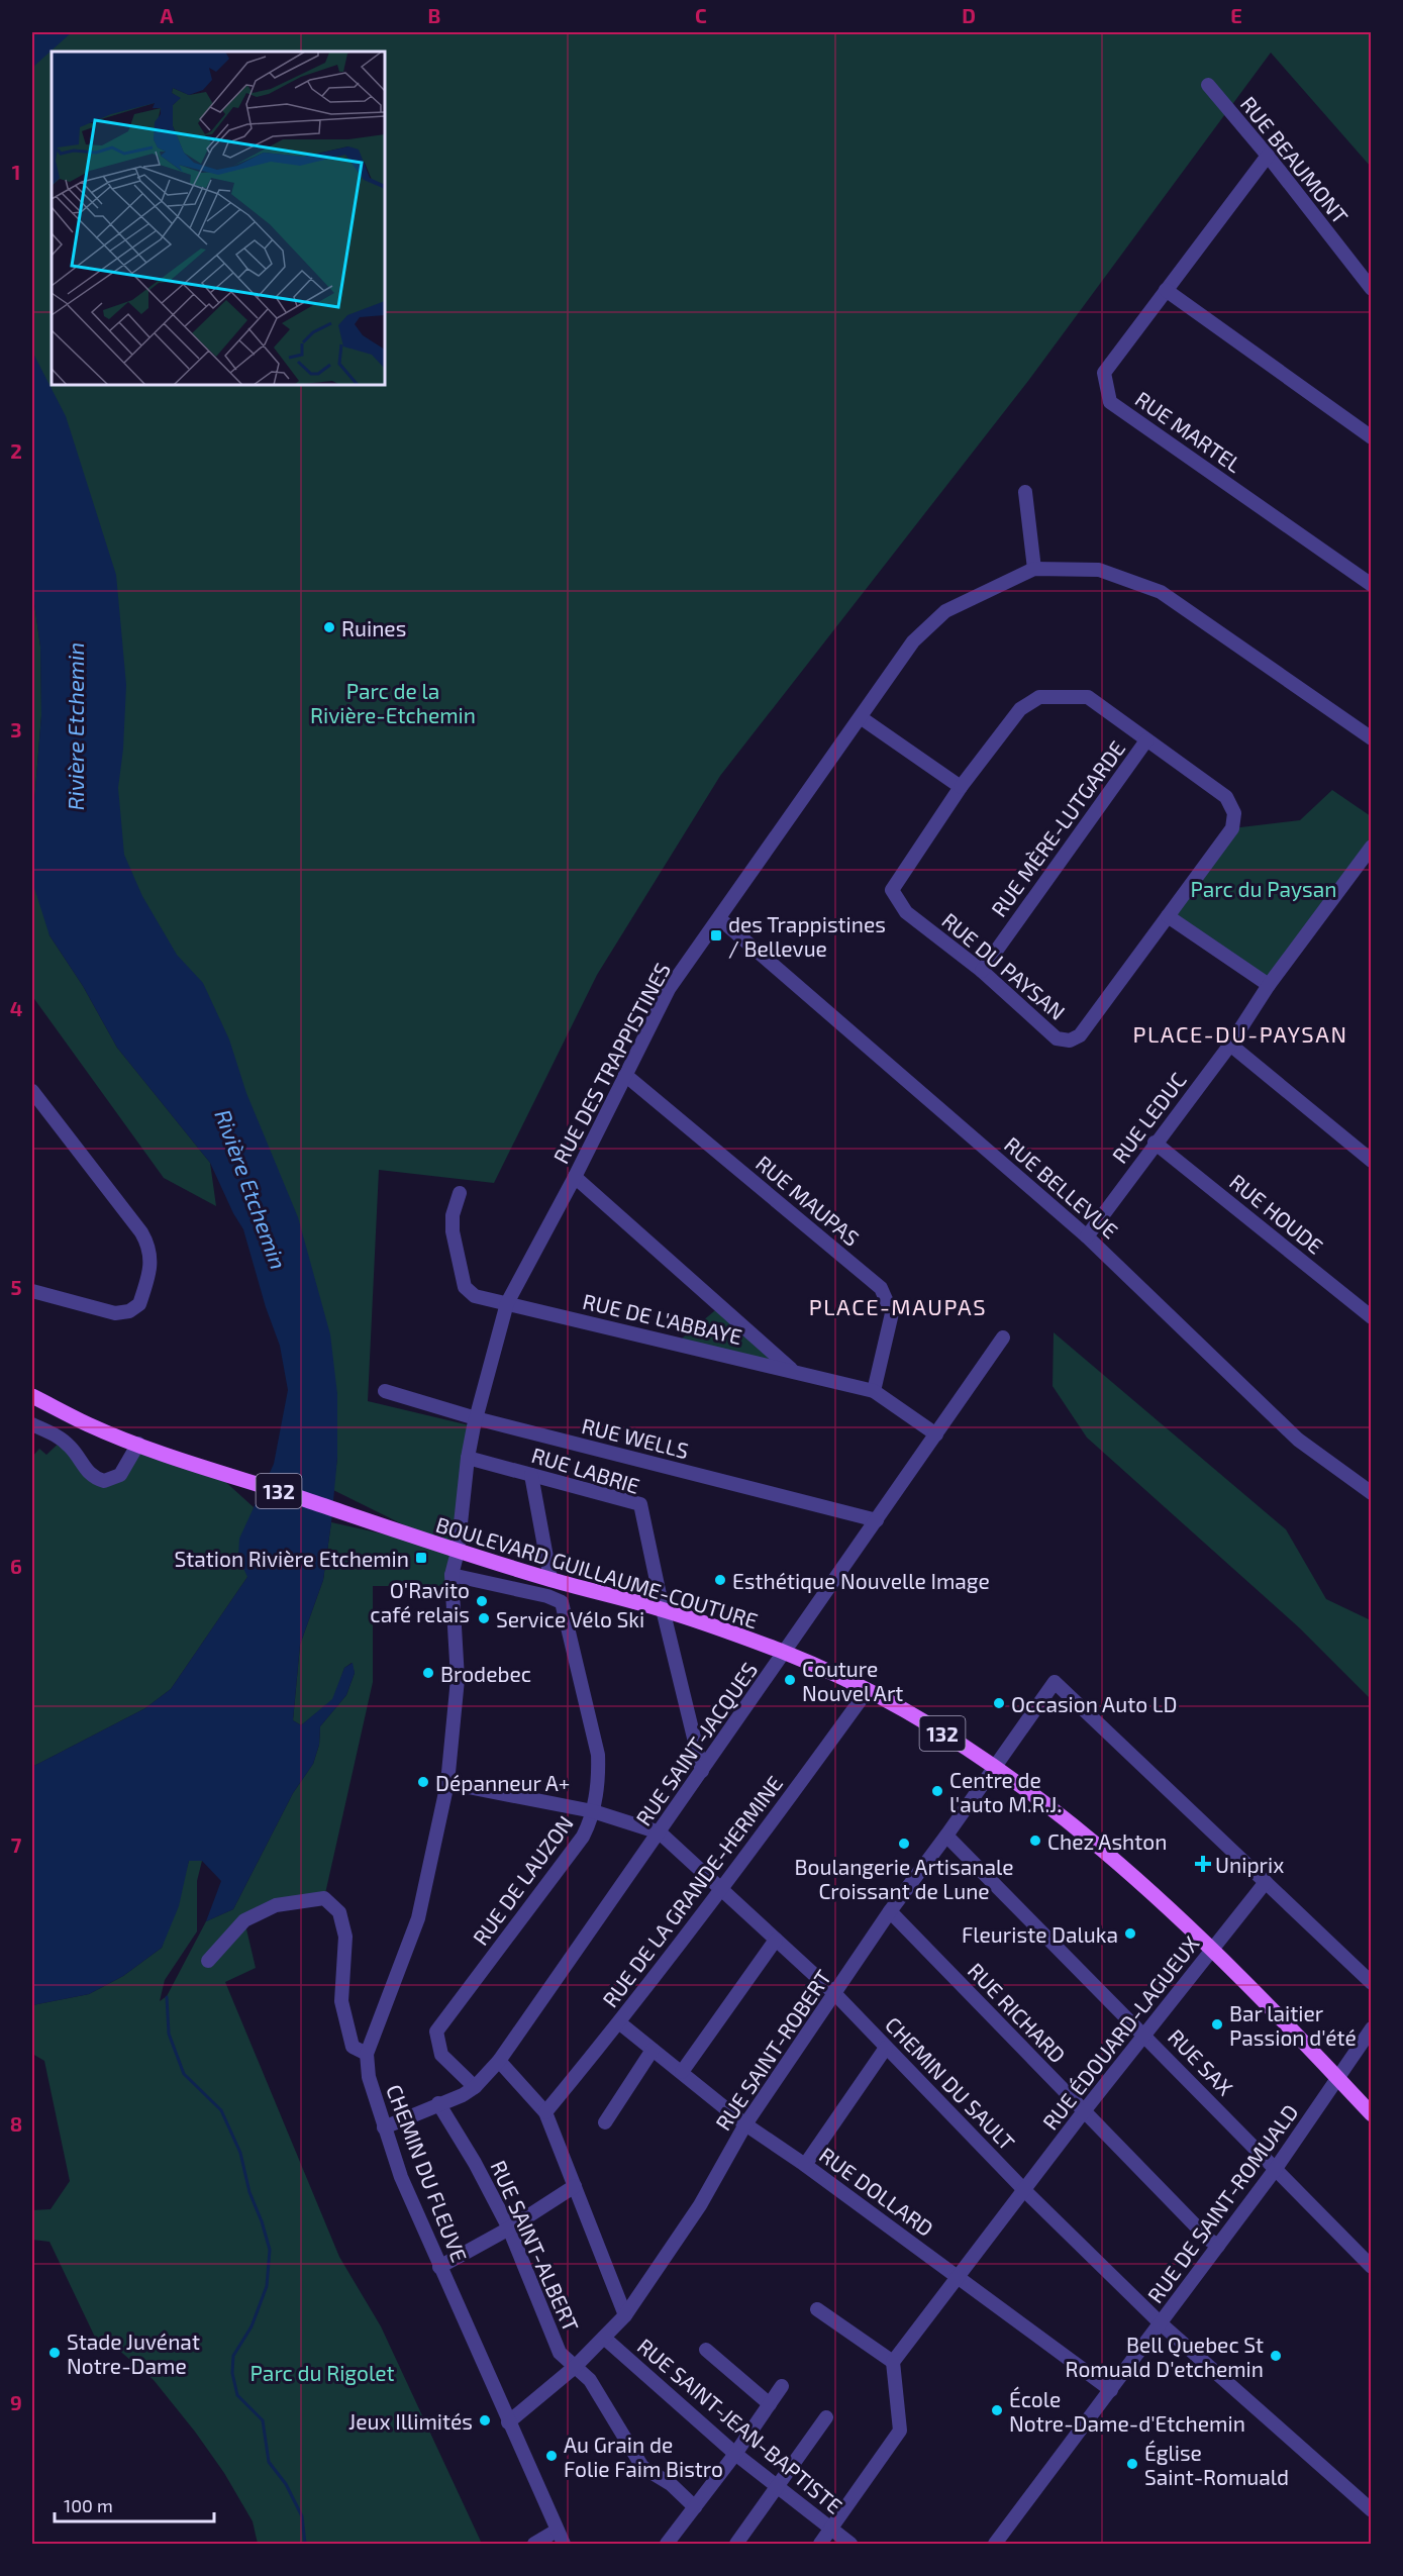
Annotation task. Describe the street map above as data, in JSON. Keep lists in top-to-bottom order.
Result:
{
  "streets": {
    "main road": ["132", "BOULEVARD GUILLAUME-COUTURE"],
    "street": [
      "RUE BEAUMONT",
      "RUE MARTEL",
      "RUE MÈRE-LUTGARDE",
      "RUE DU PAYSAN",
      "RUE DES TRAPPISTINES",
      "RUE LEDUC",
      "RUE BELLEVUE",
      "RUE MAUPAS",
      "RUE HOUDE",
      "RUE DE L'ABBAYE",
      "RUE WELLS",
      "RUE LABRIE",
      "RUE SAINT-JACQUES",
      "RUE DE LAUZON",
      "RUE DE LA GRANDE-HERMINE",
      "RUE RICHARD",
      "RUE ÉDOUARD-LAGUEUX",
      "RUE SAINT-ROBERT",
      "RUE SAX",
      "CHEMIN DU SAULT",
      "CHEMIN DU FLEUVE",
      "RUE DOLLARD",
      "RUE DE SAINT-ROMUALD",
      "RUE SAINT-ALBERT",
      "RUE SAINT-JEAN-BAPTISTE"
    ]
  },
  "crossings": [
    ["RUE BEAUMONT", "RUE MARTEL"],
    ["RUE MÈRE-LUTGARDE", "RUE DU PAYSAN"],
    ["RUE DES TRAPPISTINES", "RUE BELLEVUE"],
    ["RUE DES TRAPPISTINES", "RUE MAUPAS"],
    ["RUE DES TRAPPISTINES", "RUE DE L'ABBAYE"],
    ["RUE DES TRAPPISTINES", "RUE WELLS"],
    ["RUE DES TRAPPISTINES", "RUE LABRIE"],
    ["RUE DES TRAPPISTINES", "BOULEVARD GUILLAUME-COUTURE"],
    ["RUE DES TRAPPISTINES", "CHEMIN DU FLEUVE"],
    ["RUE LEDUC", "RUE BELLEVUE"],
    ["RUE LEDUC", "RUE HOUDE"],
    ["RUE MAUPAS", "RUE DE L'ABBAYE"],
    ["RUE DE L'ABBAYE", "RUE SAINT-JACQUES"],
    ["RUE WELLS", "RUE SAINT-JACQUES"],
    ["RUE LABRIE", "BOULEVARD GUILLAUME-COUTURE"],
    ["RUE LABRIE", "RUE SAINT-JACQUES"],
    ["BOULEVARD GUILLAUME-COUTURE", "RUE SAINT-JACQUES"],
    ["BOULEVARD GUILLAUME-COUTURE", "RUE DE LA GRANDE-HERMINE"],
    ["BOULEVARD GUILLAUME-COUTURE", "RUE ÉDOUARD-LAGUEUX"],
    ["BOULEVARD GUILLAUME-COUTURE", "RUE SAINT-ROBERT"],
    ["BOULEVARD GUILLAUME-COUTURE", "CHEMIN DU FLEUVE"],
    ["BOULEVARD GUILLAUME-COUTURE", "RUE DE SAINT-ROMUALD"],
    ["RUE SAINT-JACQUES", "RUE DE LAUZON"],
    ["RUE SAINT-JACQUES", "CHEMIN DU SAULT"],
    ["RUE SAINT-JACQUES", "CHEMIN DU FLEUVE"],
    ["RUE SAINT-JACQUES", "RUE SAINT-ALBERT"],
    ["RUE SAINT-JACQUES", "RUE SAINT-JEAN-BAPTISTE"],
    ["RUE DE LAUZON", "CHEMIN DU SAULT"],
    ["RUE DE LAUZON", "CHEMIN DU FLEUVE"],
    ["RUE DE LA GRANDE-HERMINE", "CHEMIN DU SAULT"],
    ["RUE DE LA GRANDE-HERMINE", "RUE DOLLARD"],
    ["RUE DE LA GRANDE-HERMINE", "RUE SAINT-JEAN-BAPTISTE"],
    ["RUE RICHARD", "RUE ÉDOUARD-LAGUEUX"],
    ["RUE RICHARD", "RUE SAINT-ROBERT"],
    ["RUE RICHARD", "RUE DE SAINT-ROMUALD"],
    ["RUE ÉDOUARD-LAGUEUX", "RUE SAINT-ROBERT"],
    ["RUE ÉDOUARD-LAGUEUX", "RUE SAX"],
    ["RUE ÉDOUARD-LAGUEUX", "CHEMIN DU SAULT"],
    ["RUE ÉDOUARD-LAGUEUX", "RUE DOLLARD"],
    ["RUE SAINT-ROBERT", "RUE SAX"],
    ["RUE SAINT-ROBERT", "CHEMIN DU SAULT"],
    ["RUE SAINT-ROBERT", "CHEMIN DU FLEUVE"],
    ["RUE SAINT-ROBERT", "RUE DOLLARD"],
    ["RUE SAINT-ROBERT", "RUE SAINT-ALBERT"],
    ["RUE SAINT-ROBERT", "RUE SAINT-JEAN-BAPTISTE"],
    ["RUE SAX", "RUE DE SAINT-ROMUALD"],
    ["CHEMIN DU SAULT", "CHEMIN DU FLEUVE"],
    ["CHEMIN DU SAULT", "RUE DE SAINT-ROMUALD"],
    ["RUE DOLLARD", "RUE DE SAINT-ROMUALD"]
  ],
  "districts": ["PLACE-DU-PAYSAN", "PLACE-MAUPAS"],
  "water": ["Rivière Etchemin"],
  "parks": ["Parc de la Rivière-Etchemin", "Parc du Paysan", "Parc du Rigolet"],
  "places": {
    "other": [
      "Ruines",
      "Esthétique Nouvelle Image",
      "O'Ravito café relais",
      "Service Vélo Ski",
      "Brodebec",
      "Couture Nouvel Art",
      "Occasion Auto LD",
      "Dépanneur A+",
      "Centre de l'auto M.R.J.",
      "Chez Ashton",
      "Boulangerie Artisanale Croissant de Lune",
      "Fleuriste Daluka",
      "Bar laitier Passion d'été",
      "Stade Juvénat Notre-Dame",
      "Bell Quebec St Romuald D'etchemin",
      "École Notre-Dame-d'Etchemin",
      "Jeux Illimités",
      "Au Grain de Folie Faim Bistro",
      "Église Saint-Romuald"
    ],
    "transit": ["des Trappistines / Bellevue", "Station Rivière Etchemin"],
    "health": ["Uniprix"]
  },
  "scale_bar": "100 m",
  "grid": {
    "columns": [
      "A",
      "B",
      "C",
      "D",
      "E"
    ],
    "rows": [
      "1",
      "2",
      "3",
      "4",
      "5",
      "6",
      "7",
      "8",
      "9"
    ]
  }
}
